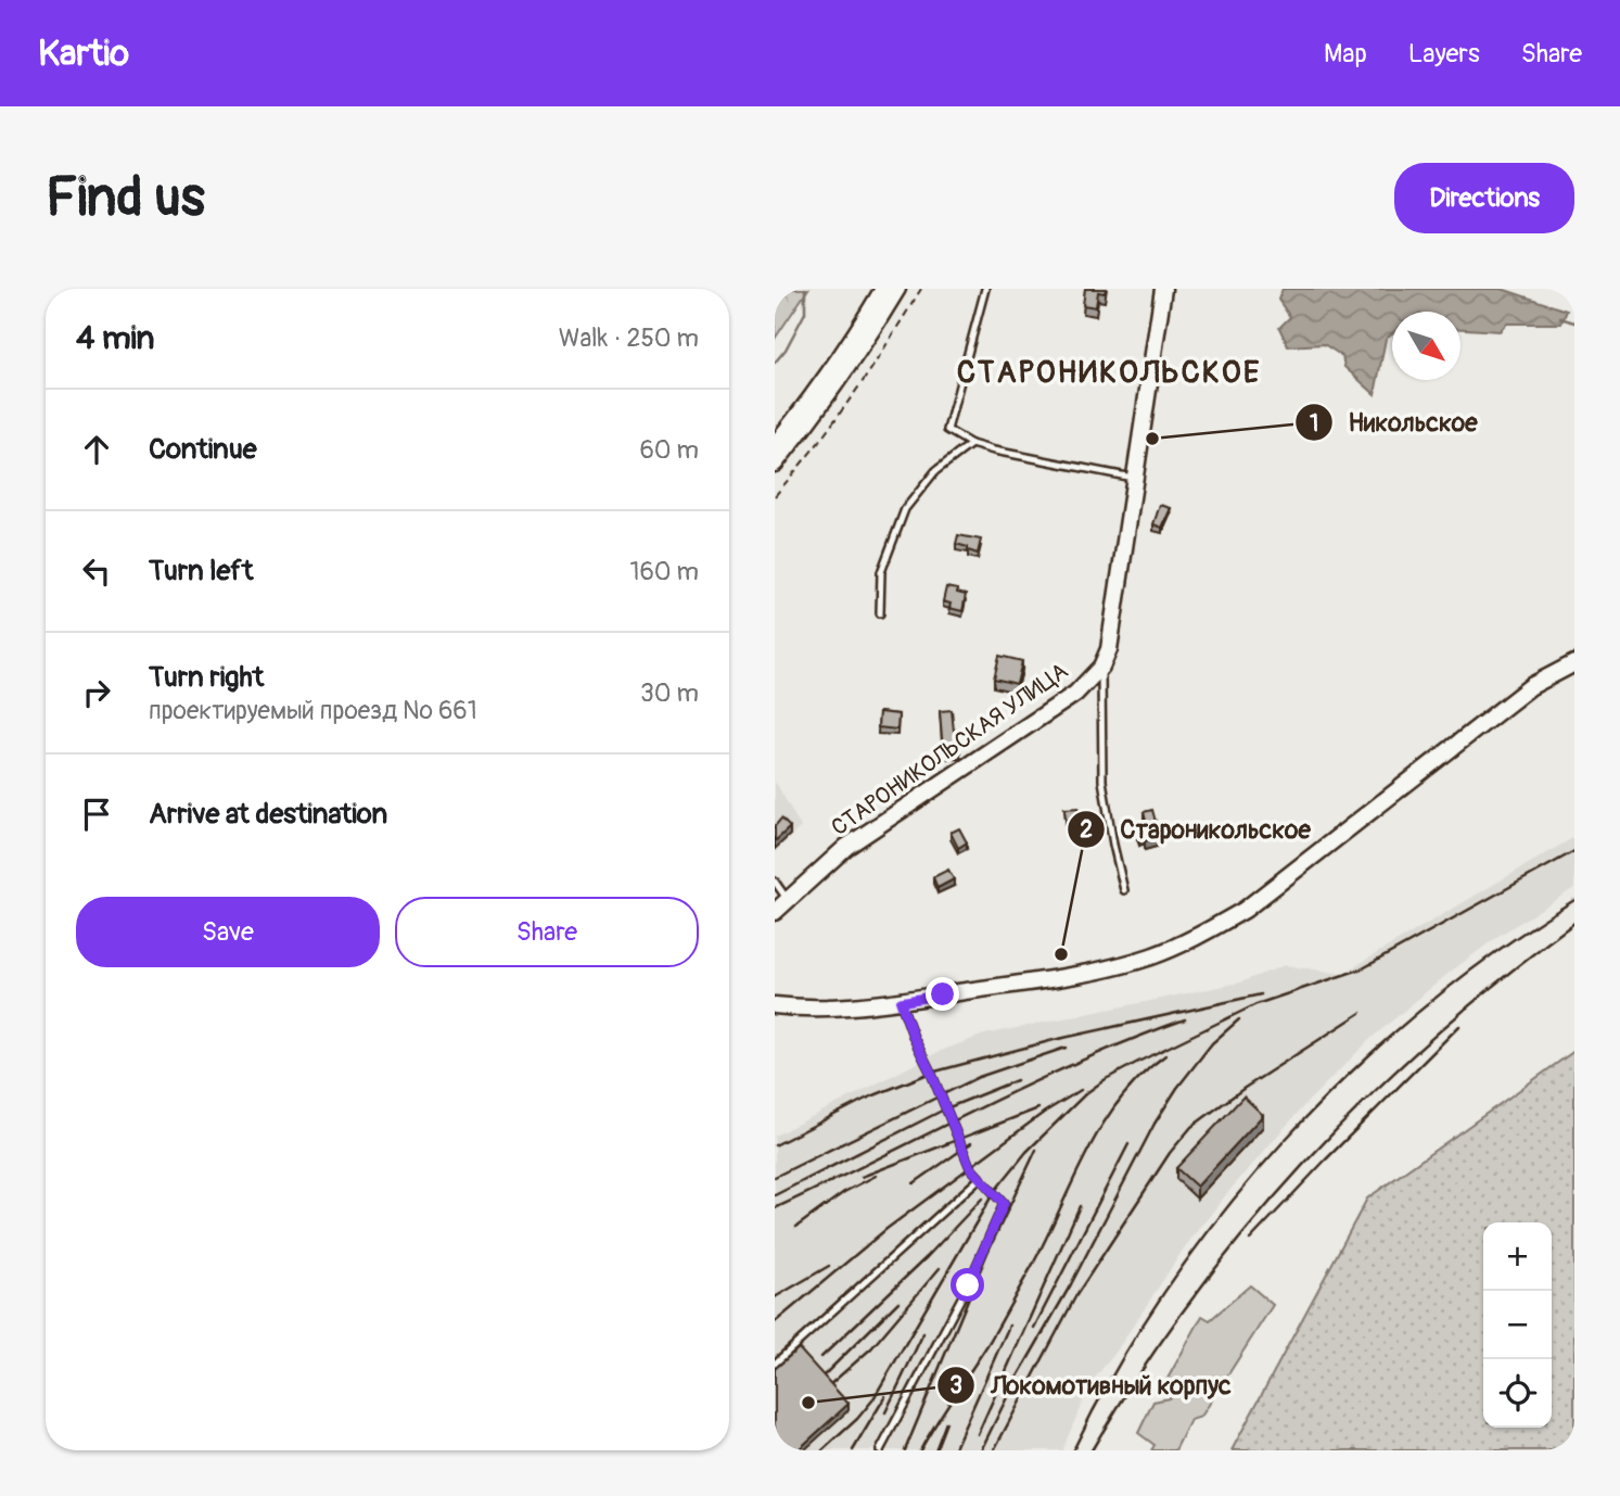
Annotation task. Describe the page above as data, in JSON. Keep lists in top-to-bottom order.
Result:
{
  "streets": {
    "main road": ["СТАРОНИКОЛЬСКАЯ УЛИЦА"]
  },
  "districts": ["СТАРОНИКОЛЬСКОЕ"],
  "places": ["Никольское", "Староникольское", "Локомотивный корпус"],
  "north": "bottom right",
  "page": {
    "header": "Kartio",
    "nav": ["Map", "Layers", "Share"],
    "buttons": [
      "Directions",
      ["Save", "Share"]
    ],
    "title": "Find us",
    "heading": ["4 min", "Walk · 250 m"],
    "list": [
      ["Continue", "60 m"],
      ["Turn left", "160 m"],
      ["Turn right", "проектируемый проезд № 661", "30 m"],
      "Arrive at destination"
    ],
    "map_buttons": ["+", "−"]
  }
}
